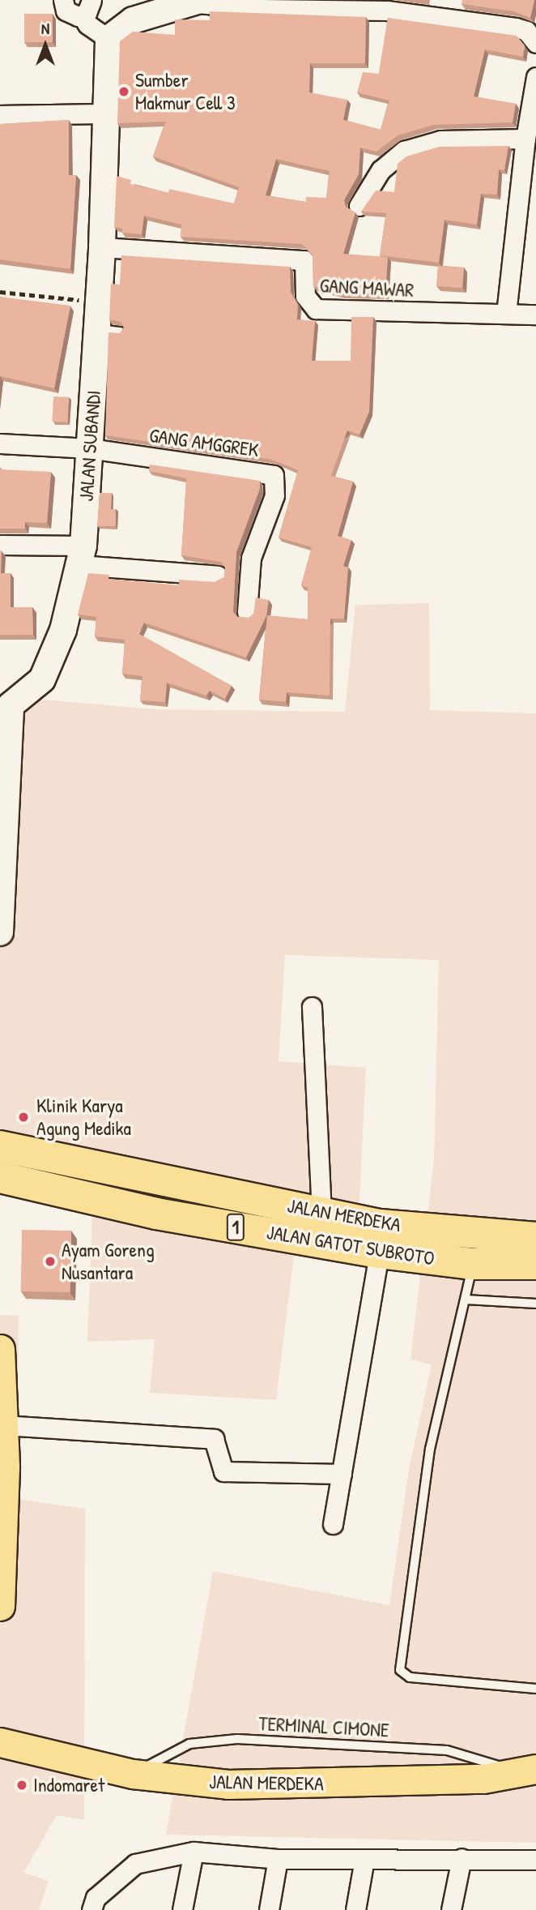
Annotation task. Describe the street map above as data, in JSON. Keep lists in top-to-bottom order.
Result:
{
  "streets": {
    "highway": ["JALAN MERDEKA", "1", "JALAN GATOT SUBROTO"],
    "street": ["GANG MAWAR", "GANG AMGGREK", "JALAN SUBANDI"],
    "lane": ["TERMINAL CIMONE"]
  },
  "crossings": [
    ["GANG MAWAR", "JALAN SUBANDI"],
    ["GANG AMGGREK", "JALAN SUBANDI"],
    ["JALAN MERDEKA", "JALAN GATOT SUBROTO"],
    ["JALAN MERDEKA", "TERMINAL CIMONE"]
  ],
  "places": [
    "Sumber Makmur Cell 3",
    "Klinik Karya Agung Medika",
    "Ayam Goreng Nusantara",
    "Indomaret"
  ],
  "north": "top"
}
